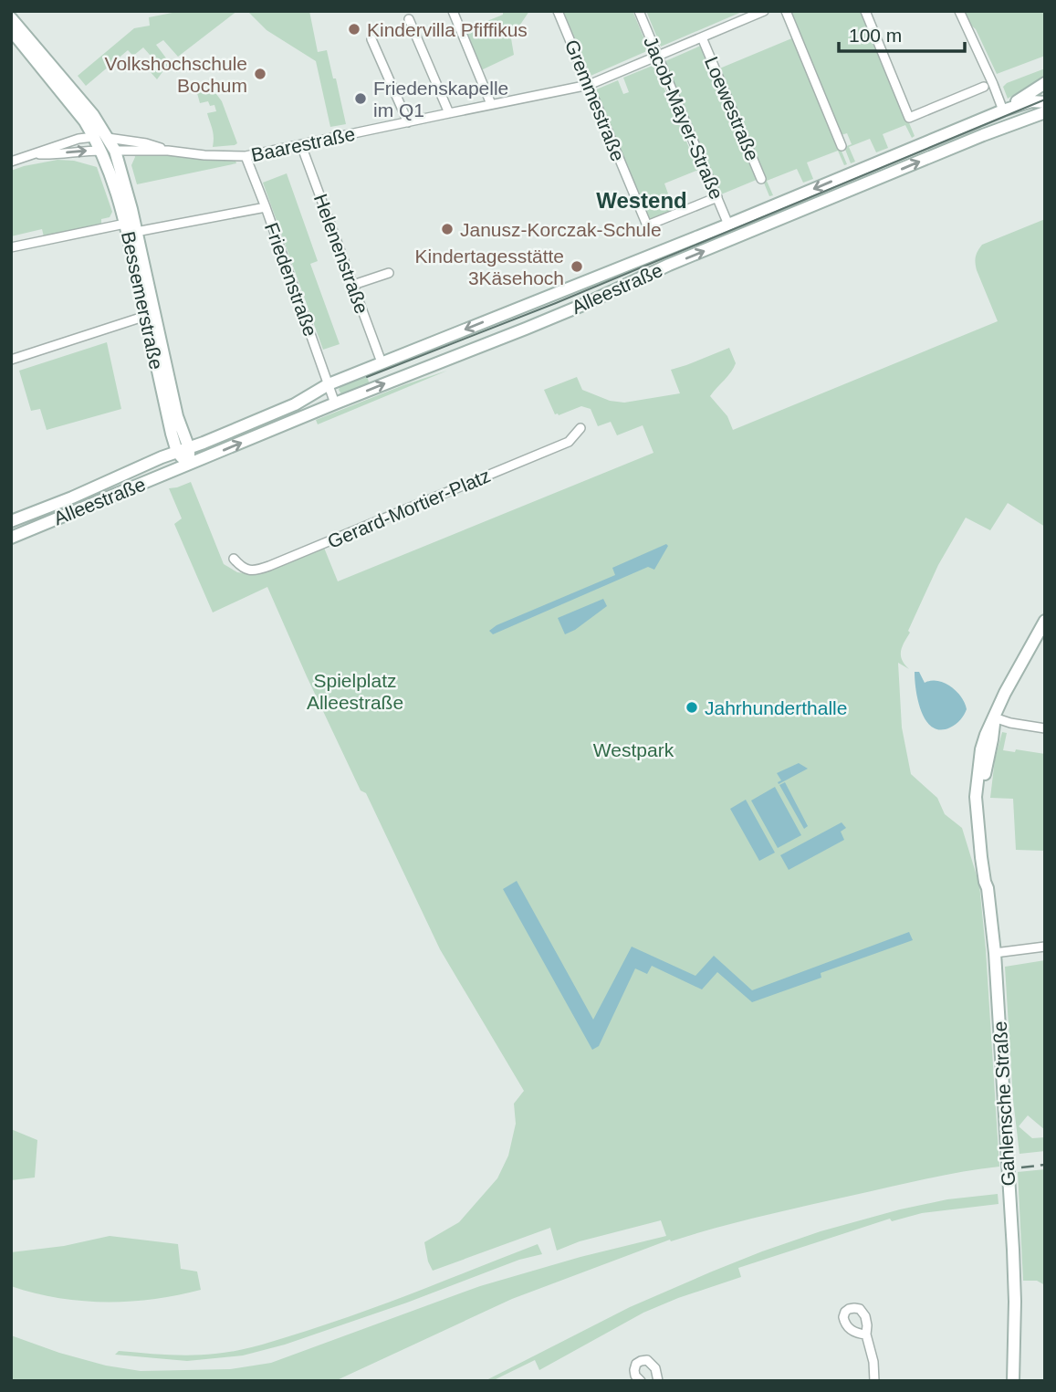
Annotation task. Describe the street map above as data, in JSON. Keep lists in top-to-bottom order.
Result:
{
  "streets": {
    "main road": ["Alleestraße", "Bessemerstraße", "Gahlensche Straße"],
    "street": [
      "Gremmestraße",
      "Loewestraße",
      "Jacob-Mayer-Straße",
      "Baarestraße",
      "Helenenstraße",
      "Friedenstraße",
      "Gerard-Mortier-Platz"
    ]
  },
  "crossings": [
    ["Gremmestraße", "Jacob-Mayer-Straße"],
    ["Gremmestraße", "Baarestraße"],
    ["Loewestraße", "Baarestraße"],
    ["Jacob-Mayer-Straße", "Baarestraße"],
    ["Jacob-Mayer-Straße", "Alleestraße"],
    ["Baarestraße", "Helenenstraße"],
    ["Baarestraße", "Friedenstraße"],
    ["Baarestraße", "Bessemerstraße"],
    ["Helenenstraße", "Alleestraße"],
    ["Friedenstraße", "Alleestraße"],
    ["Alleestraße", "Bessemerstraße"]
  ],
  "districts": ["Westend"],
  "parks": ["Spielplatz Alleestraße", "Westpark"],
  "places": [
    "Kindervilla Pfiffikus",
    "Volkshochschule Bochum",
    "Friedenskapelle im Q1",
    "Janusz-Korczak-Schule",
    "Kindertagesstätte 3Käsehoch",
    "Jahrhunderthalle"
  ],
  "scale_bar": "100 m"
}
